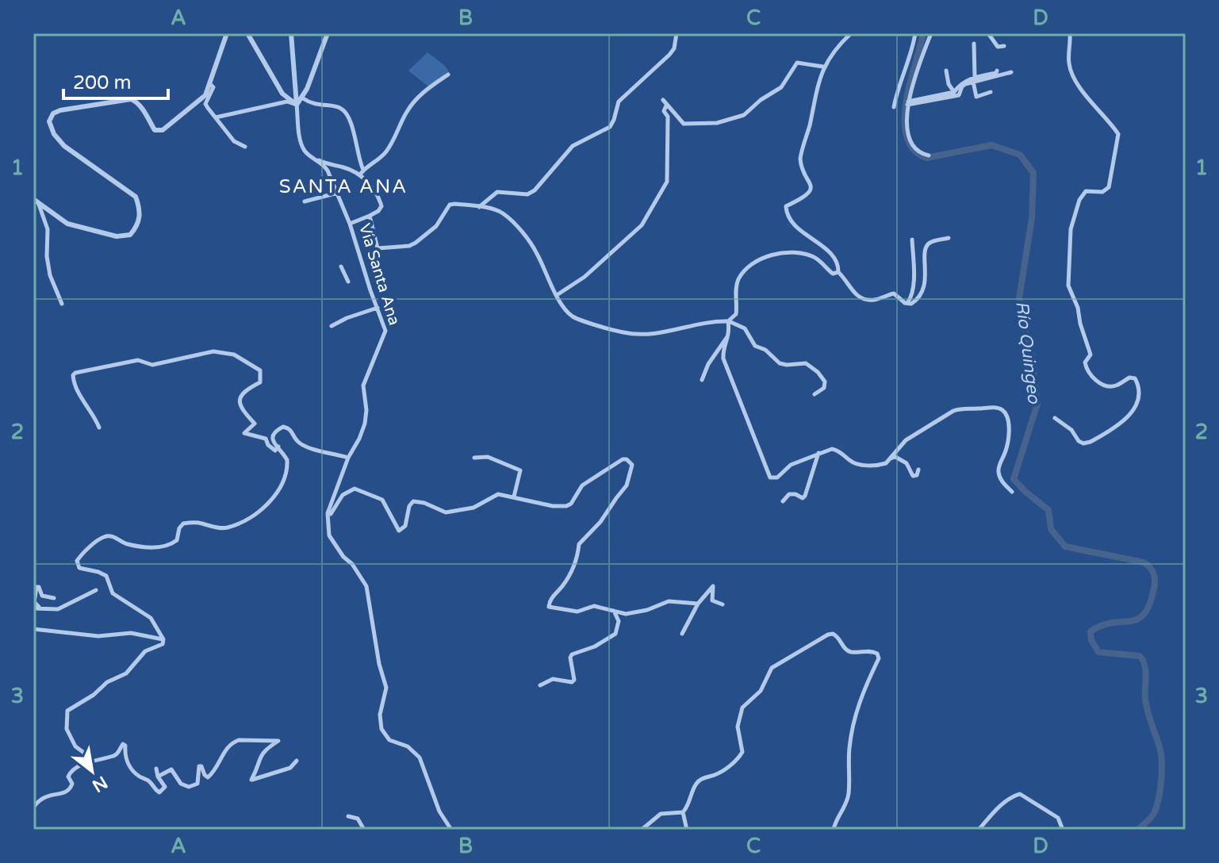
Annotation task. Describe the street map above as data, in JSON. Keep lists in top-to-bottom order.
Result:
{
  "streets": {
    "street": ["Via Santa Ana"]
  },
  "districts": ["SANTA ANA"],
  "water": ["Río Quingeo"],
  "scale_bar": "200 m",
  "north": "bottom right",
  "grid": {
    "columns": [
      "A",
      "B",
      "C",
      "D"
    ],
    "rows": ["1", "2", "3"]
  }
}
